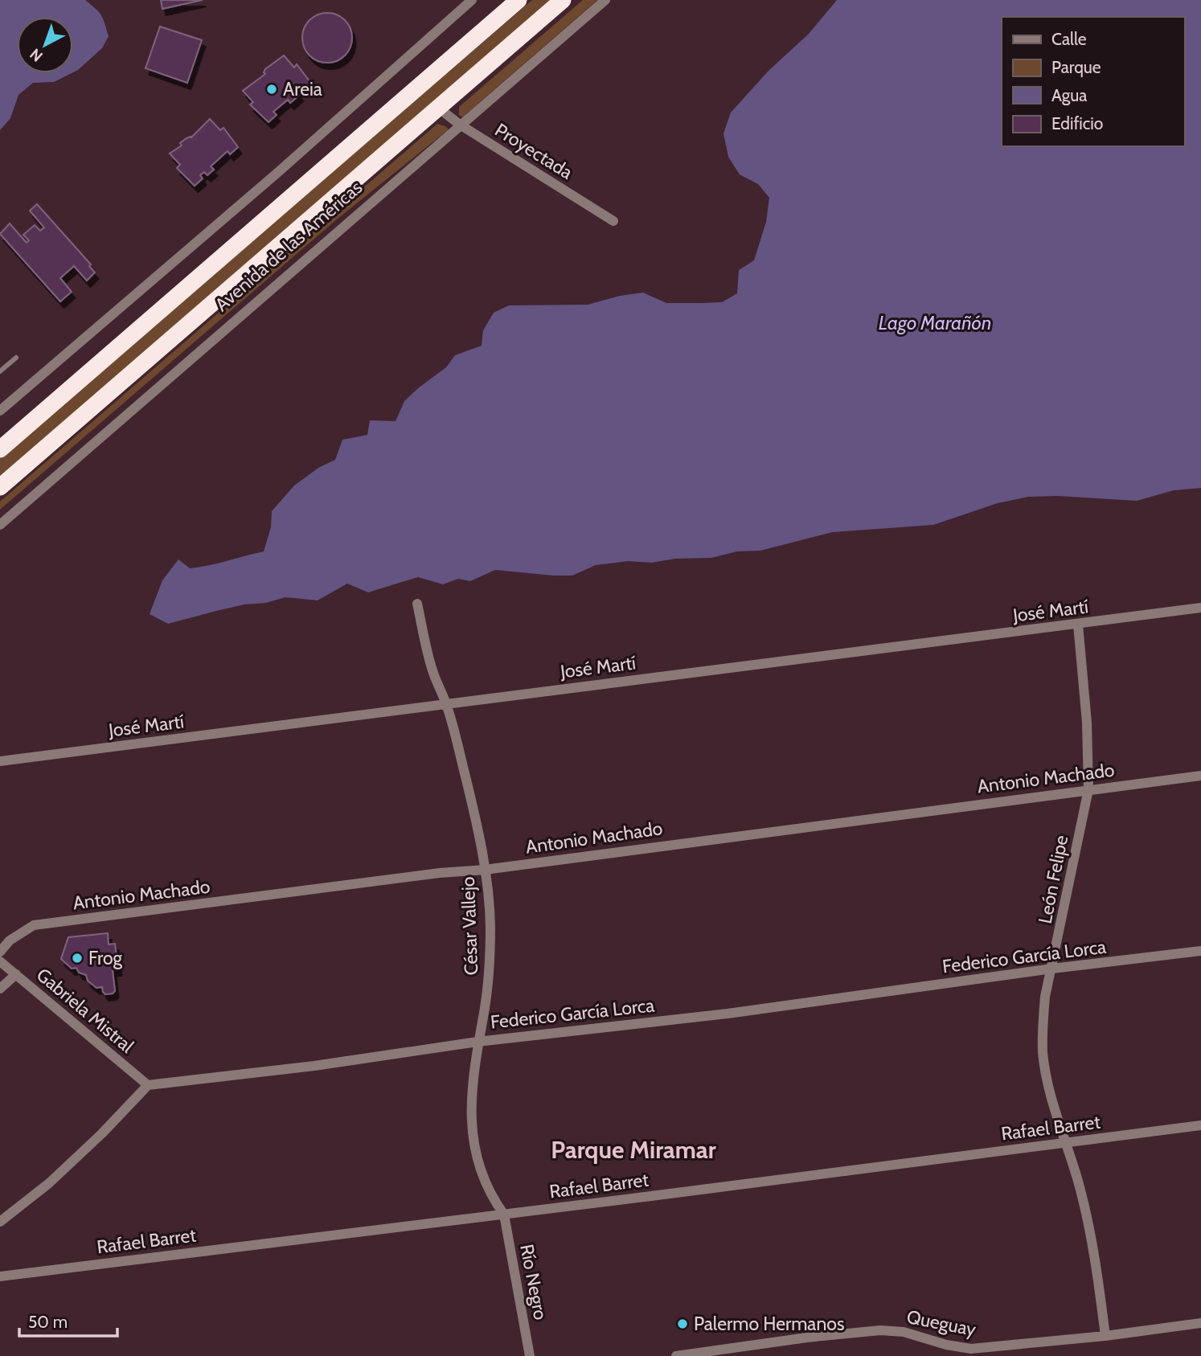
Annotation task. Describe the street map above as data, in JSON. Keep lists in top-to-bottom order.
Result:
{
  "streets": {
    "highway": ["Avenida de las Américas"],
    "street": [
      "Proyectada",
      "José Martí",
      "Antonio Machado",
      "León Felipe",
      "César Vallejo",
      "Federico García Lorca",
      "Gabriela Mistral",
      "Rafael Barret",
      "Río Negro",
      "Queguay"
    ]
  },
  "crossings": [
    ["Proyectada", "Avenida de las Américas"],
    ["José Martí", "León Felipe"],
    ["José Martí", "César Vallejo"],
    ["Antonio Machado", "León Felipe"],
    ["Antonio Machado", "César Vallejo"],
    ["León Felipe", "Federico García Lorca"],
    ["León Felipe", "Rafael Barret"],
    ["León Felipe", "Queguay"],
    ["César Vallejo", "Federico García Lorca"],
    ["César Vallejo", "Rafael Barret"],
    ["César Vallejo", "Río Negro"],
    ["Federico García Lorca", "Gabriela Mistral"],
    ["Rafael Barret", "Río Negro"]
  ],
  "districts": ["Parque Miramar"],
  "water": ["Lago Marañón"],
  "places": ["Areia", "Frog", "Palermo Hermanos"],
  "legend": [
    "Calle",
    "Parque",
    "Agua",
    "Edificio"
  ],
  "scale_bar": "50 m",
  "north": "bottom left"
}
